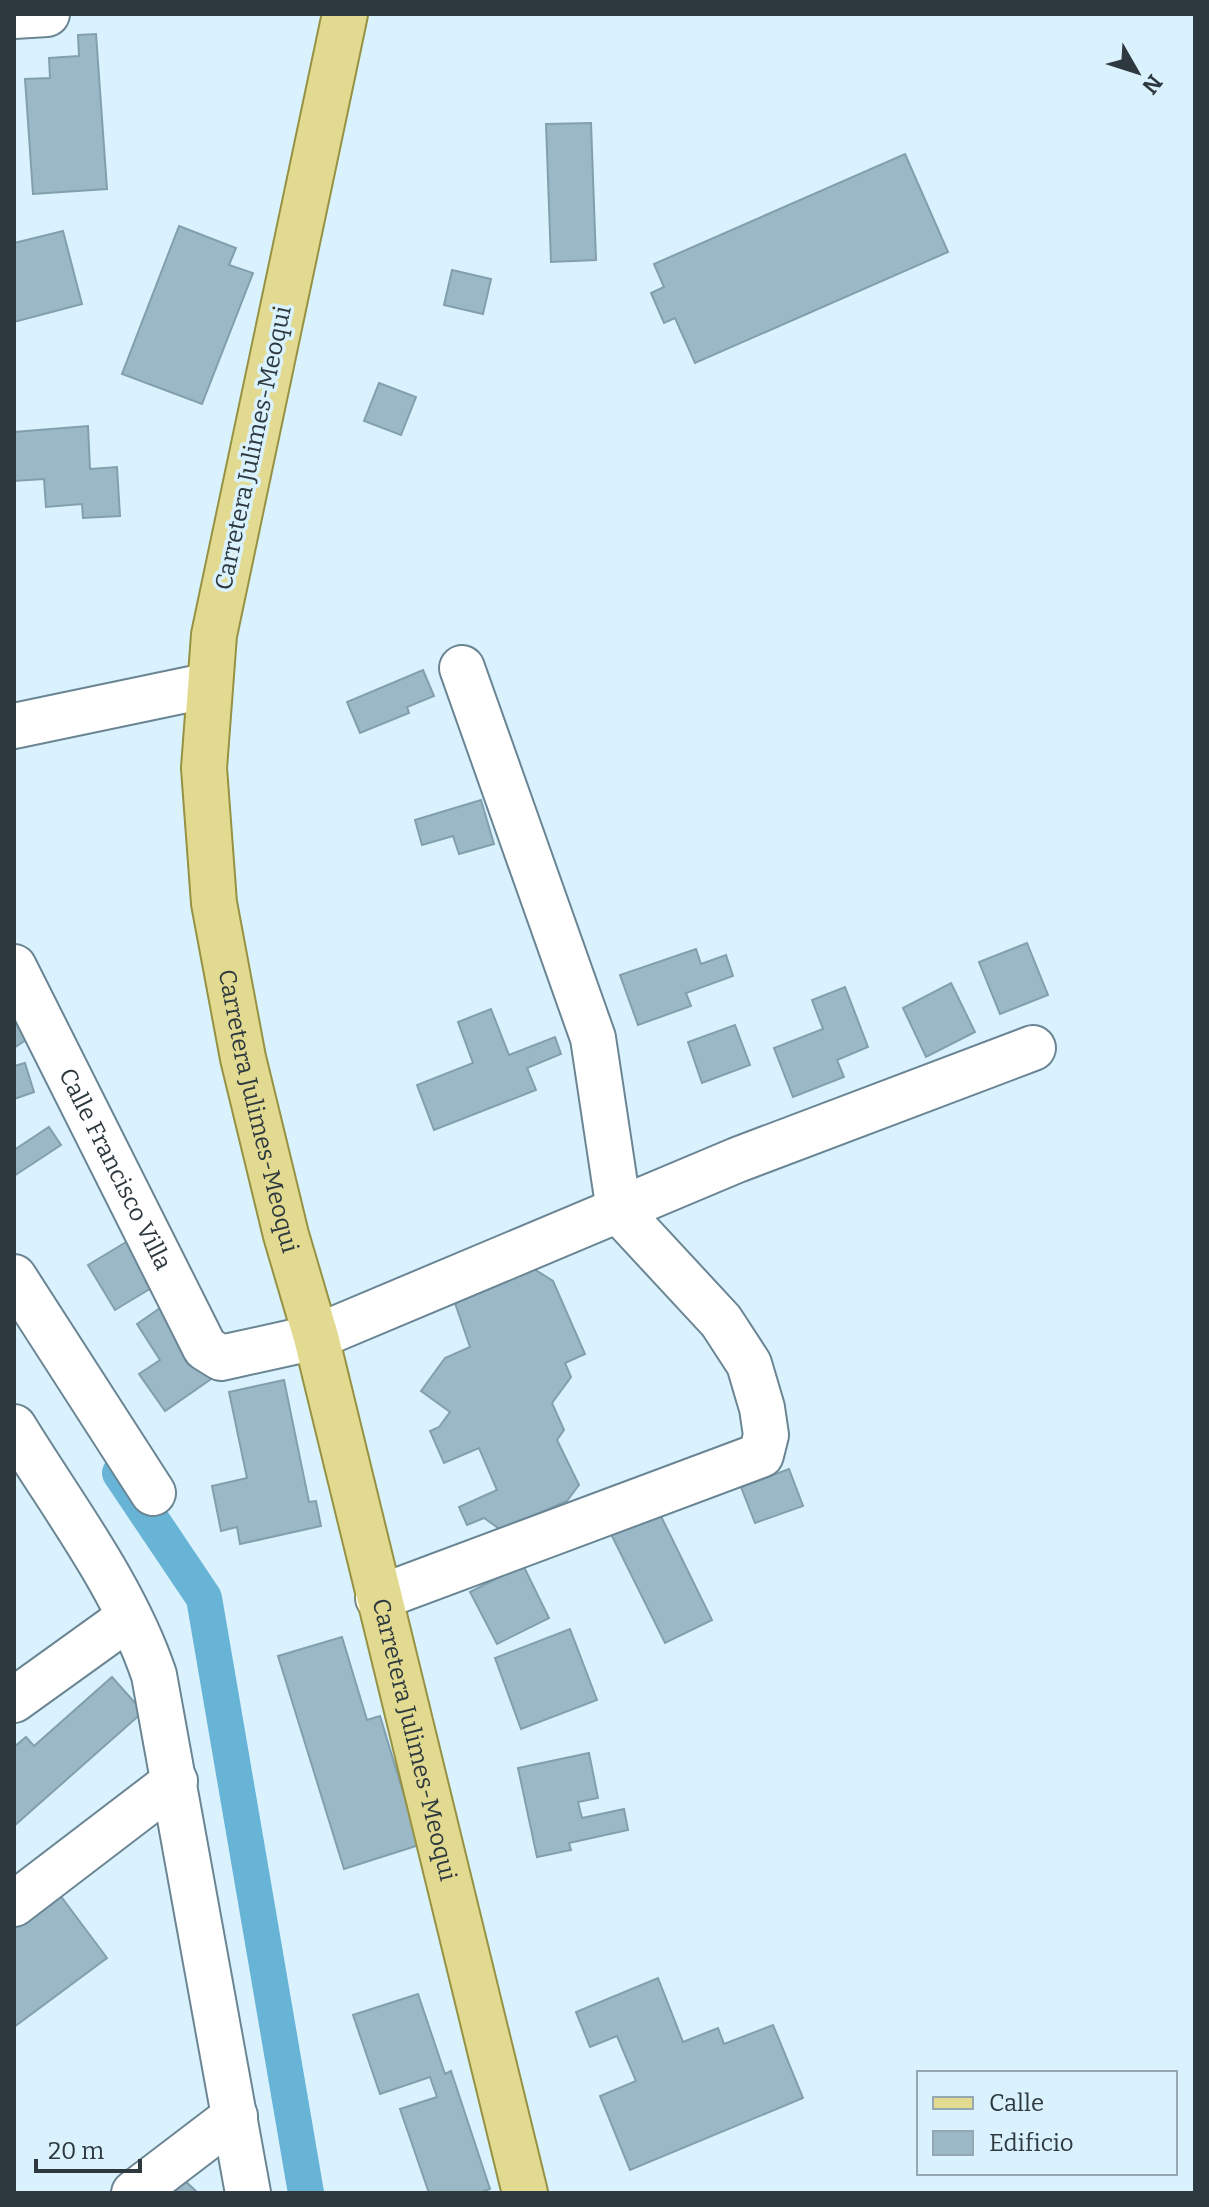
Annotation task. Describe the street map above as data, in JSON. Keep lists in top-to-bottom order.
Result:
{
  "streets": {
    "main road": ["Carretera Julimes-Meoqui"],
    "street": ["Calle Francisco Villa"]
  },
  "crossings": [
    ["Carretera Julimes-Meoqui", "Calle Francisco Villa"]
  ],
  "legend": ["Calle", "Edificio"],
  "scale_bar": "20 m",
  "north": "bottom right"
}
